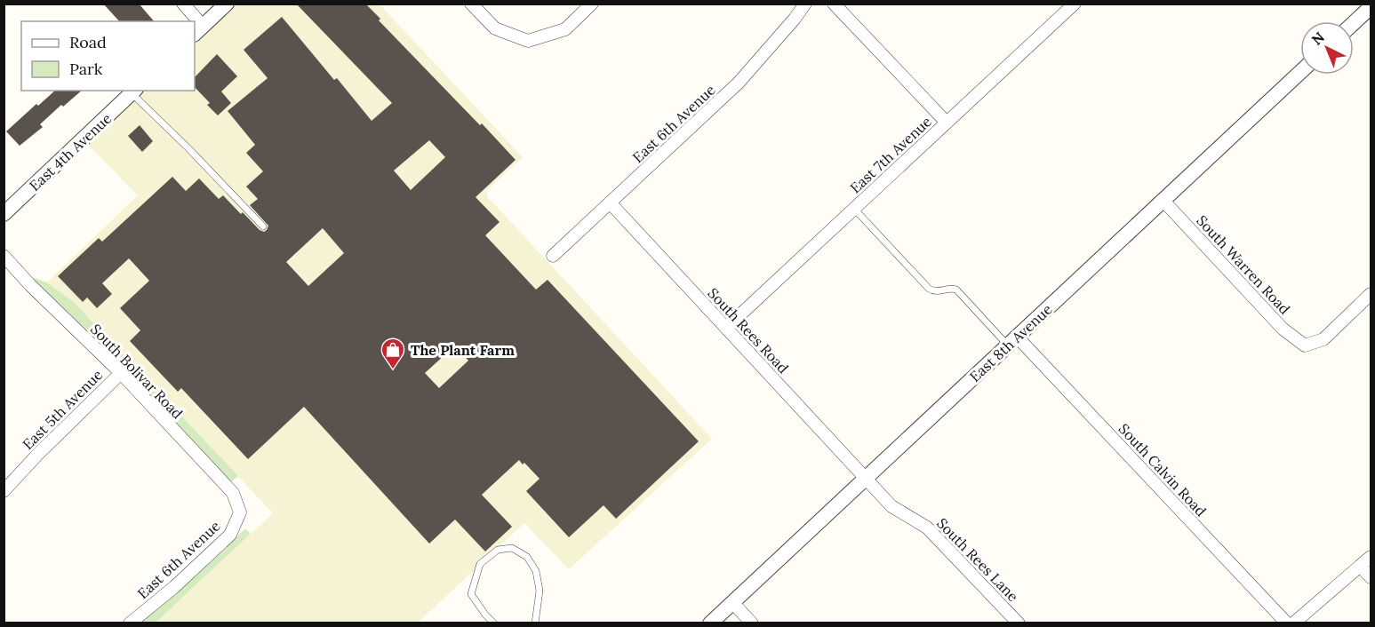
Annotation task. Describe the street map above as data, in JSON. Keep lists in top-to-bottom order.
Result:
{
  "streets": {
    "street": [
      "East 6th Avenue",
      "East 4th Avenue",
      "East 7th Avenue",
      "South Warren Road",
      "South Rees Road",
      "East 8th Avenue",
      "South Bolivar Road",
      "East 5th Avenue",
      "South Calvin Road",
      "South Rees Lane"
    ]
  },
  "crossings": [
    ["East 6th Avenue", "South Rees Road"],
    ["East 6th Avenue", "South Bolivar Road"],
    ["East 7th Avenue", "South Rees Road"],
    ["South Warren Road", "East 8th Avenue"],
    ["South Rees Road", "East 8th Avenue"],
    ["South Rees Road", "South Rees Lane"],
    ["East 8th Avenue", "South Calvin Road"],
    ["East 8th Avenue", "South Rees Lane"],
    ["South Bolivar Road", "East 5th Avenue"]
  ],
  "places": {
    "shop": ["The Plant Farm"]
  },
  "legend": ["Road", "Park"],
  "north": "top left"
}
